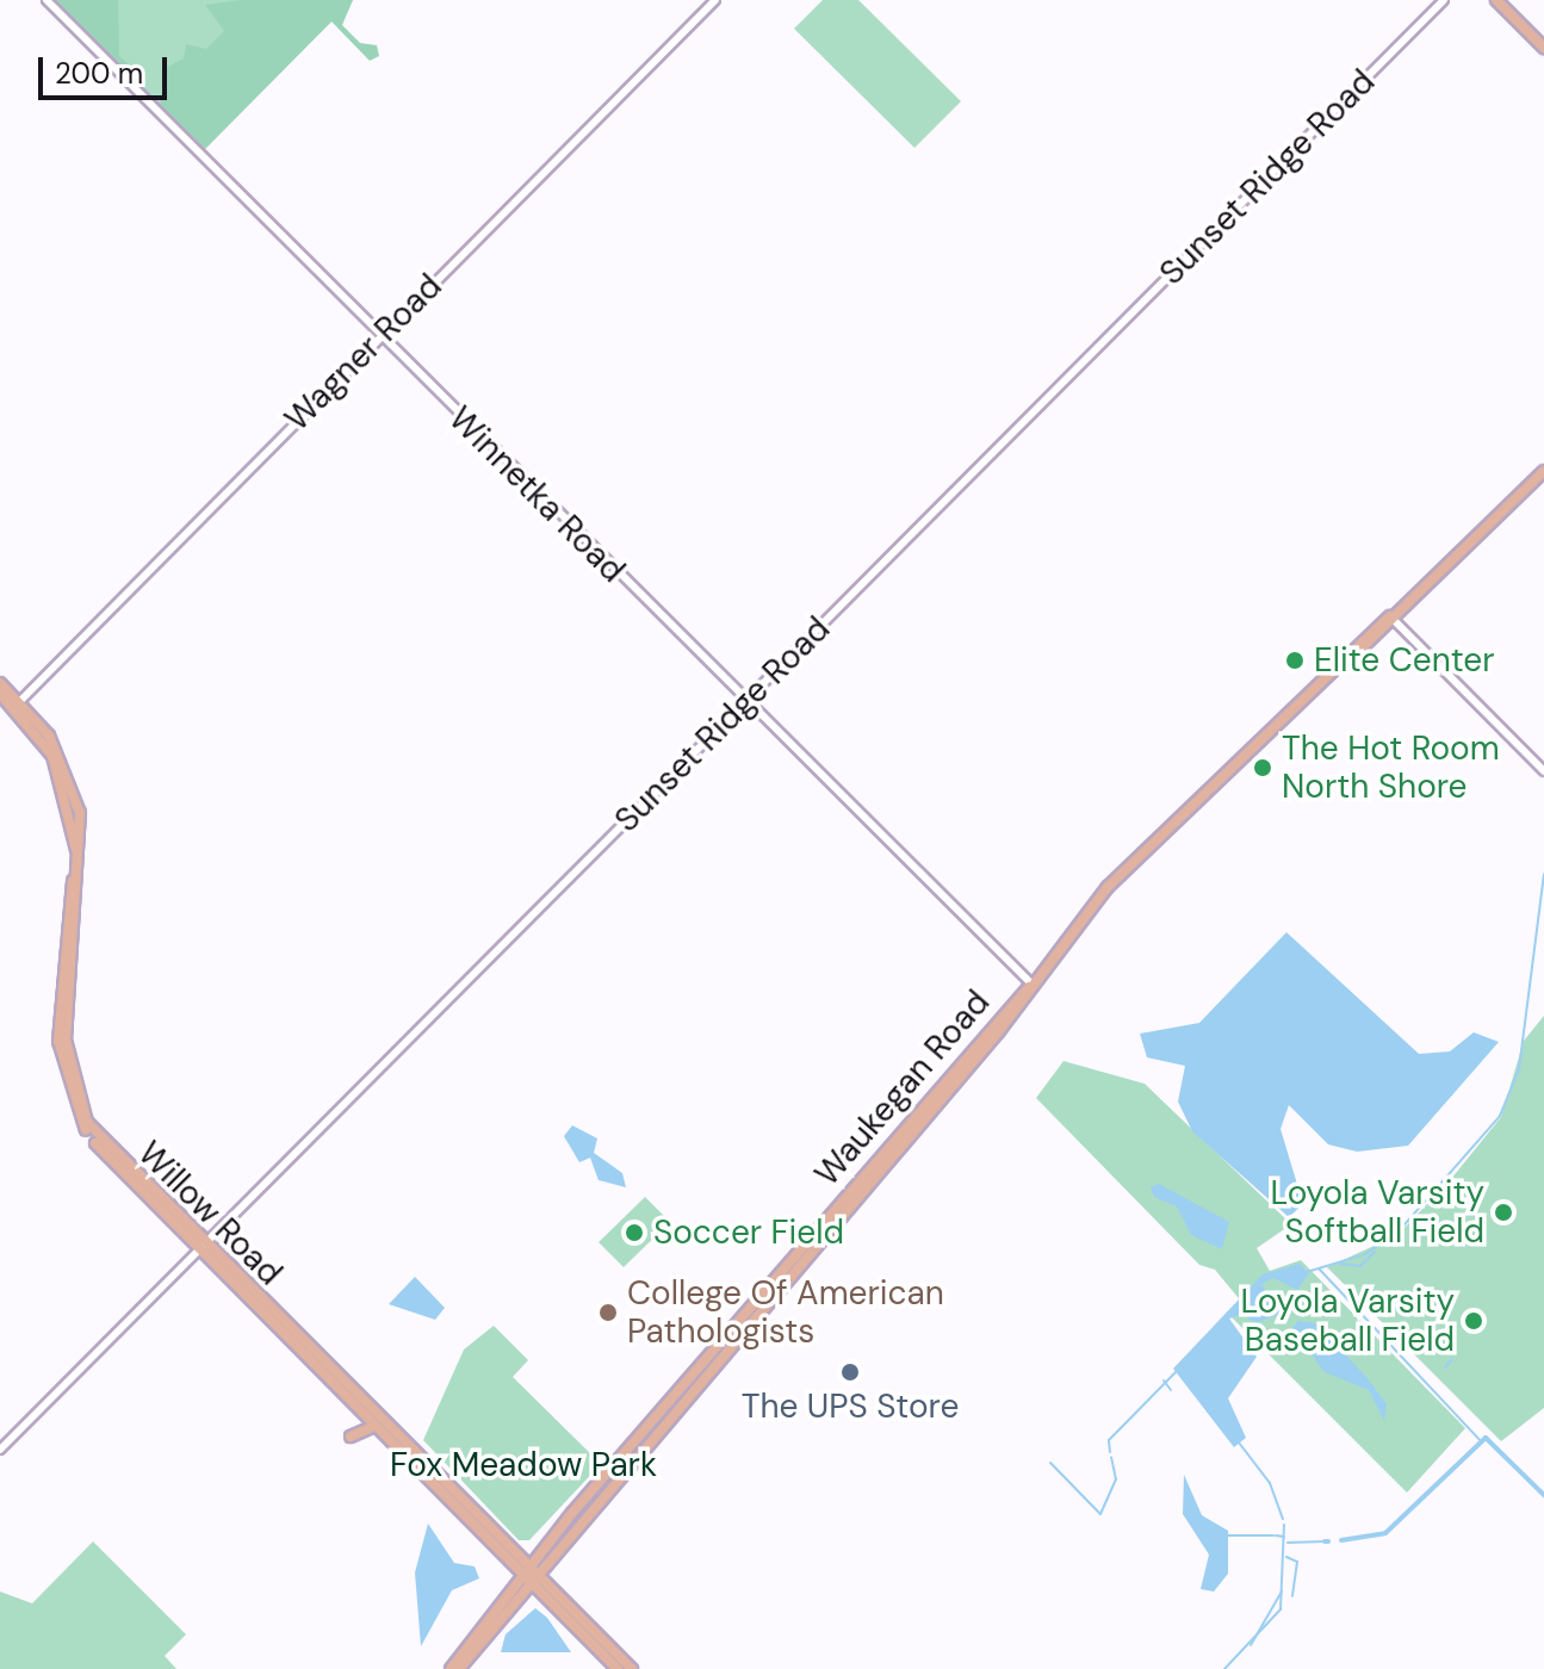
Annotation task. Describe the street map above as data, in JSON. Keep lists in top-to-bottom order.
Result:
{
  "streets": {
    "main road": ["Waukegan Road", "Willow Road"],
    "street": ["Sunset Ridge Road", "Wagner Road", "Winnetka Road"]
  },
  "crossings": [
    ["Sunset Ridge Road", "Winnetka Road"],
    ["Sunset Ridge Road", "Willow Road"],
    ["Wagner Road", "Winnetka Road"],
    ["Wagner Road", "Willow Road"],
    ["Winnetka Road", "Waukegan Road"],
    ["Waukegan Road", "Willow Road"]
  ],
  "parks": ["Fox Meadow Park"],
  "places": [
    "Elite Center",
    "The Hot Room North Shore",
    "Loyola Varsity Softball Field",
    "Soccer Field",
    "College Of American Pathologists",
    "Loyola Varsity Baseball Field",
    "The UPS Store"
  ],
  "scale_bar": "200 m"
}
